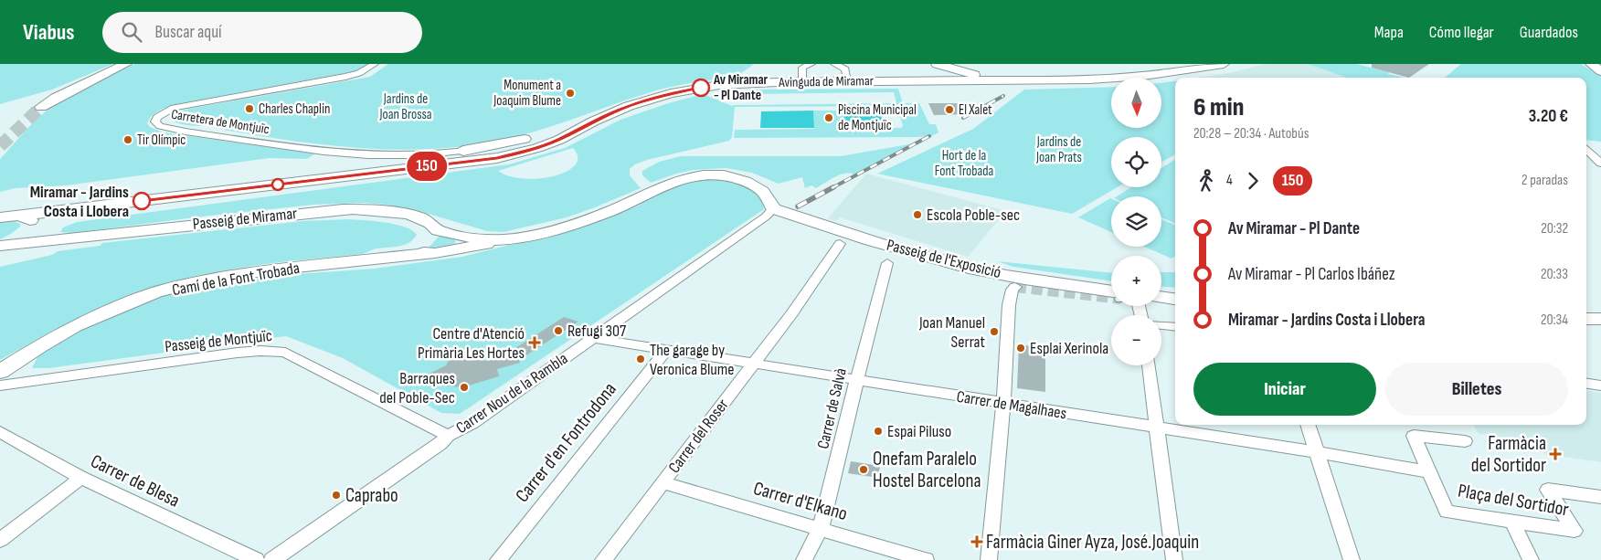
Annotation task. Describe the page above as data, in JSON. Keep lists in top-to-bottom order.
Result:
{
  "streets": {
    "street": [
      "Avinguda de Miramar",
      "Carretera de Montjuïc",
      "Passeig de Miramar",
      "Passeig de l'Exposició",
      "Camí de la Font Trobada",
      "Passeig de Montjuïc",
      "Carrer Nou de la Rambla",
      "Carrer de Magalhaes",
      "Carrer de Salvà",
      "Carrer del Roser",
      "Carrer d'en Fontrodona",
      "Carrer de Blesa",
      "Plaça del Sortidor",
      "Carrer d'Elkano"
    ]
  },
  "crossings": [
    ["Avinguda de Miramar", "Carretera de Montjuïc"],
    ["Avinguda de Miramar", "Passeig de Miramar"],
    ["Passeig de Miramar", "Camí de la Font Trobada"],
    ["Passeig de l'Exposició", "Carrer Nou de la Rambla"],
    ["Passeig de Montjuïc", "Carrer Nou de la Rambla"],
    ["Carrer Nou de la Rambla", "Carrer de Magalhaes"],
    ["Carrer de Magalhaes", "Carrer de Salvà"],
    ["Carrer de Magalhaes", "Carrer del Roser"],
    ["Carrer de Magalhaes", "Carrer d'en Fontrodona"],
    ["Carrer de Magalhaes", "Plaça del Sortidor"],
    ["Carrer de Salvà", "Carrer d'Elkano"],
    ["Carrer del Roser", "Carrer d'Elkano"]
  ],
  "parks": ["Jardins de Joan Brossa", "Jardins de Joan Prats", "Hort de la Font Trobada"],
  "places": {
    "other": [
      "Av Miramar - Pl Dante",
      "Monument a Joaquim Blume",
      "Charles Chaplin",
      "El Xalet",
      "Piscina Municipal de Montjuïc",
      "Tir Olímpic",
      "Miramar - Jardins Costa i Llobera",
      "Escola Poble-sec",
      "Refugi 307",
      "Joan Manuel Serrat",
      "Esplai Xerinola",
      "The garage by Veronica Blume",
      "Barraques del Poble-Sec",
      "Espai Piluso",
      "Onefam Paralelo Hostel Barcelona",
      "Caprabo"
    ],
    "health": ["Centre d'Atenció Primària Les Hortes", "Farmàcia del Sortidor", "Farmàcia Giner Ayza, José.Joaquin"]
  },
  "lines": ["bus line 150"],
  "north": "bottom",
  "page": {
    "header": "Viabus",
    "search": "Buscar aquí",
    "nav": ["Mapa", "Cómo llegar", "Guardados"],
    "on_map": "150",
    "map_buttons": ["+", "−"],
    "heading": ["6 min", "20:28 – 20:34 · Autobús", "3.20 €"],
    "legs": ["4", "150", "2 paradas"],
    "list": [
      {
        "name": "Av Miramar - Pl Dante",
        "value": "20:32"
      },
      {
        "name": "Av Miramar - Pl Carlos Ibáñez",
        "value": "20:33"
      },
      {
        "name": "Miramar - Jardins Costa i Llobera",
        "value": "20:34"
      }
    ],
    "buttons": ["Iniciar", "Billetes"]
  }
}
